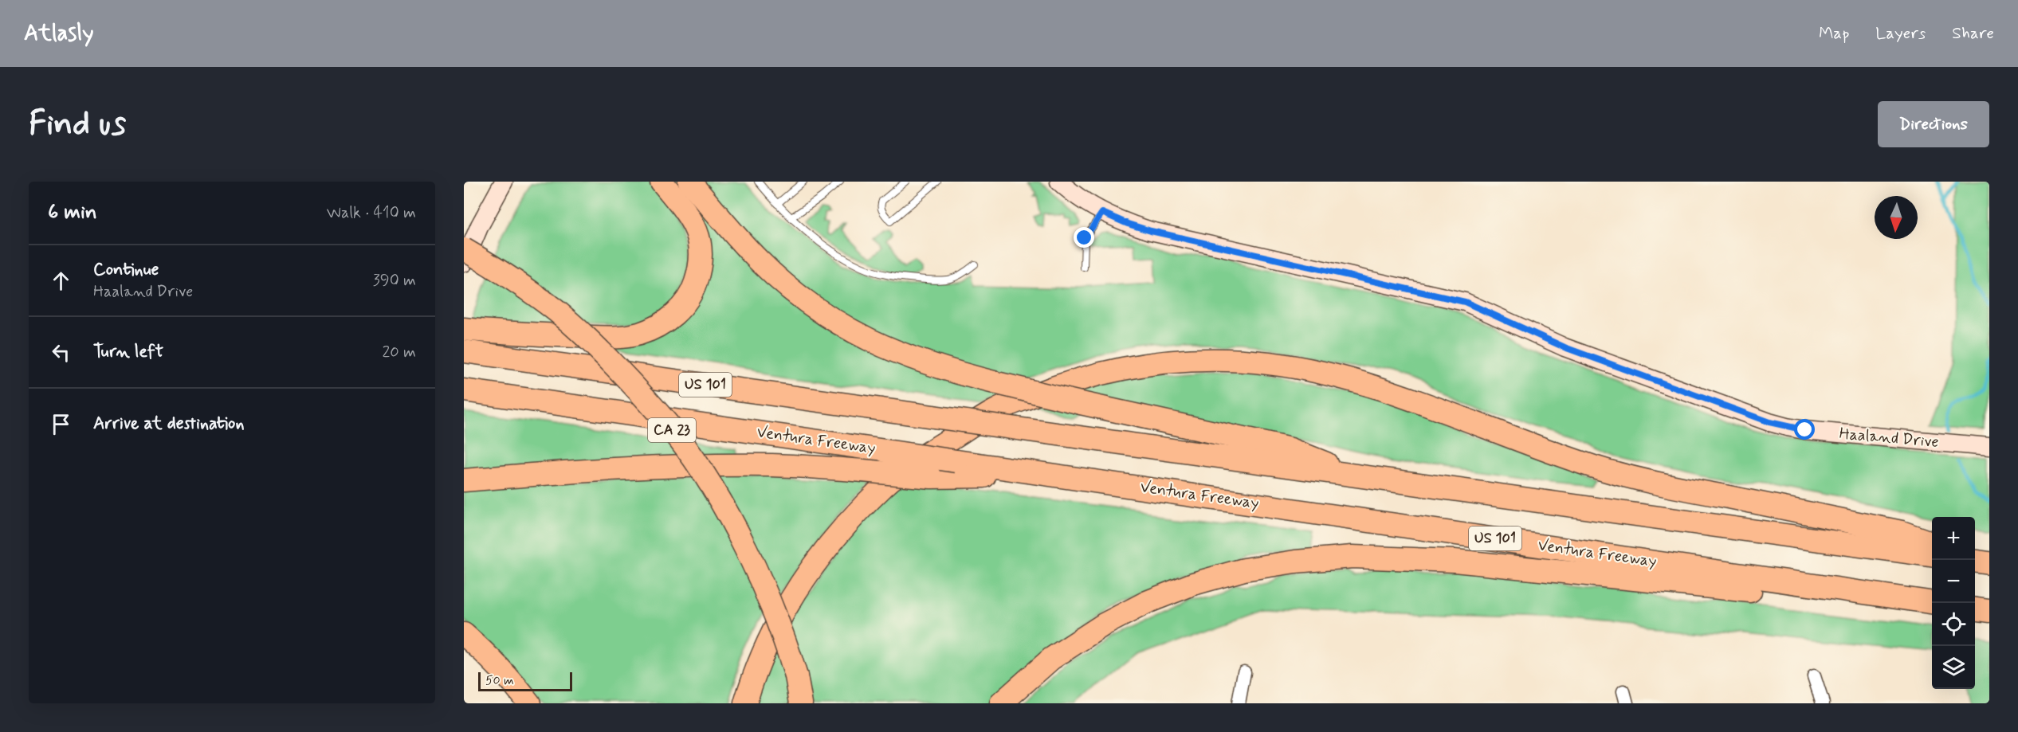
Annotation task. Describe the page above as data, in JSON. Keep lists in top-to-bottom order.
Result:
{
  "streets": {
    "highway": ["US 101", "CA 23", "Ventura Freeway"],
    "street": ["Haaland Drive"]
  },
  "scale_bar": "50 m",
  "north": "bottom",
  "page": {
    "header": "Atlasly",
    "nav": ["Map", "Layers", "Share"],
    "buttons": "Directions",
    "title": "Find us",
    "heading": ["6 min", "Walk · 410 m"],
    "list": [
      ["Continue", "Haaland Drive", "390 m"],
      ["Turn left", "20 m"],
      "Arrive at destination"
    ],
    "map_buttons": ["+", "−"],
    "scale": "50 m"
  }
}
